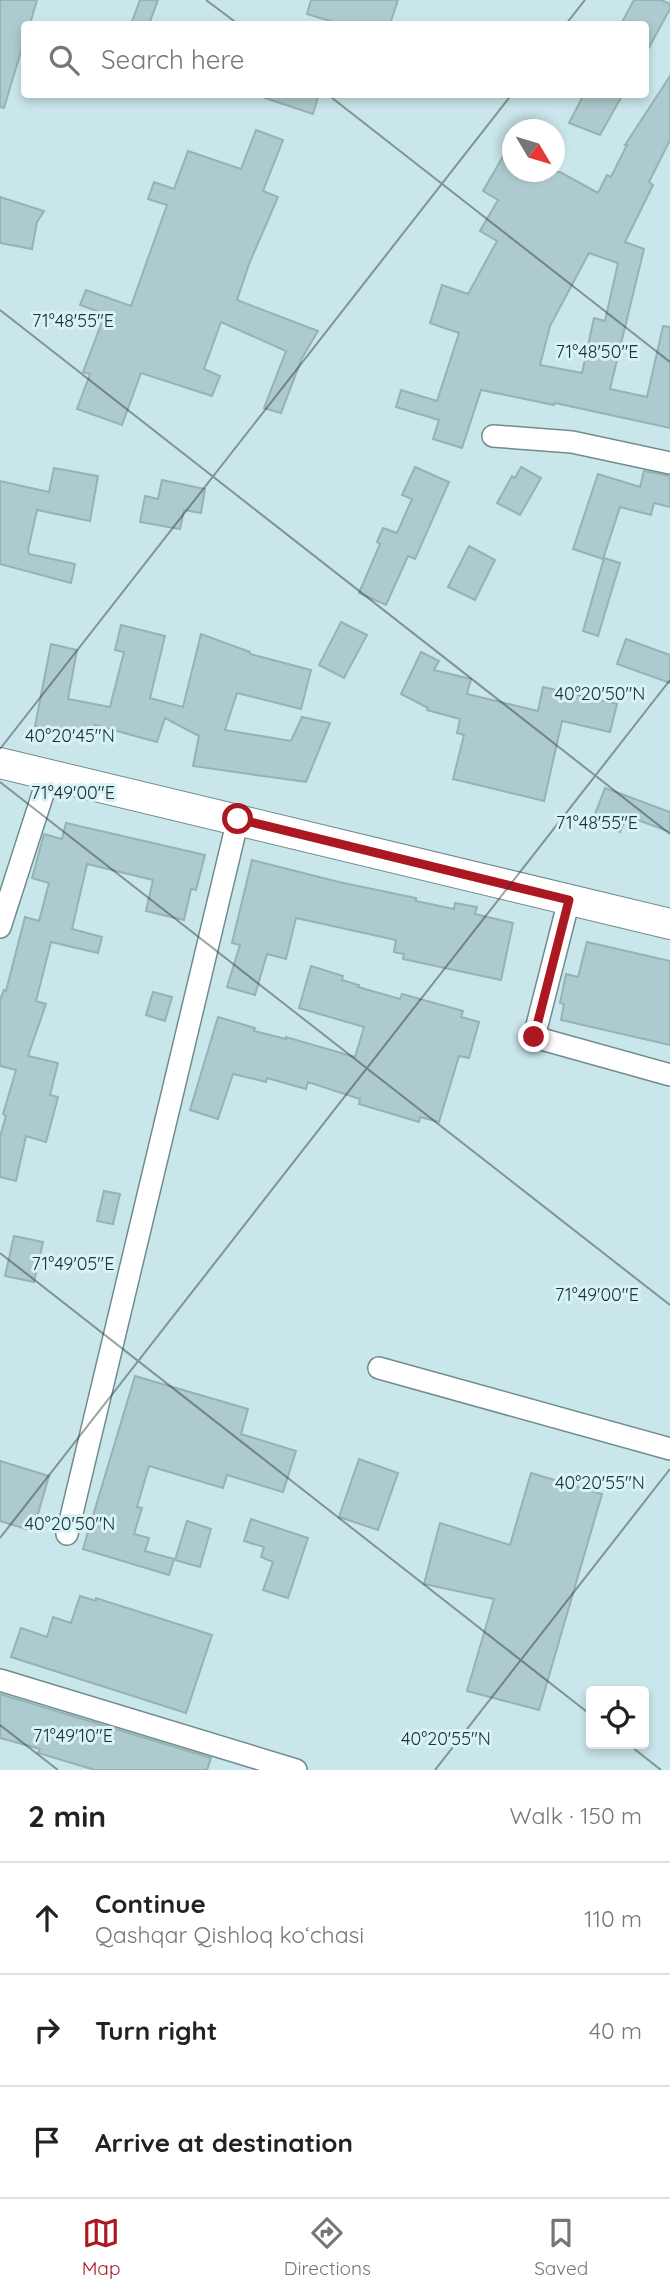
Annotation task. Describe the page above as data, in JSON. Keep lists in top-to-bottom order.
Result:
{
  "north": "bottom right",
  "page": {
    "search": "Search here",
    "heading": ["2 min", "Walk · 150 m"],
    "list": [
      ["Continue", "Qashqar Qishloq koʻchasi", "110 m"],
      ["Turn right", "40 m"],
      "Arrive at destination"
    ],
    "nav": ["Map", "Directions", "Saved"]
  },
  "coordinates": [
    "71°48'55\"E",
    "71°48'50\"E",
    "40°20'50\"N",
    "40°20'45\"N",
    "71°49'00\"E",
    "71°49'05\"E",
    "40°20'55\"N",
    "71°49'10\"E"
  ]
}
